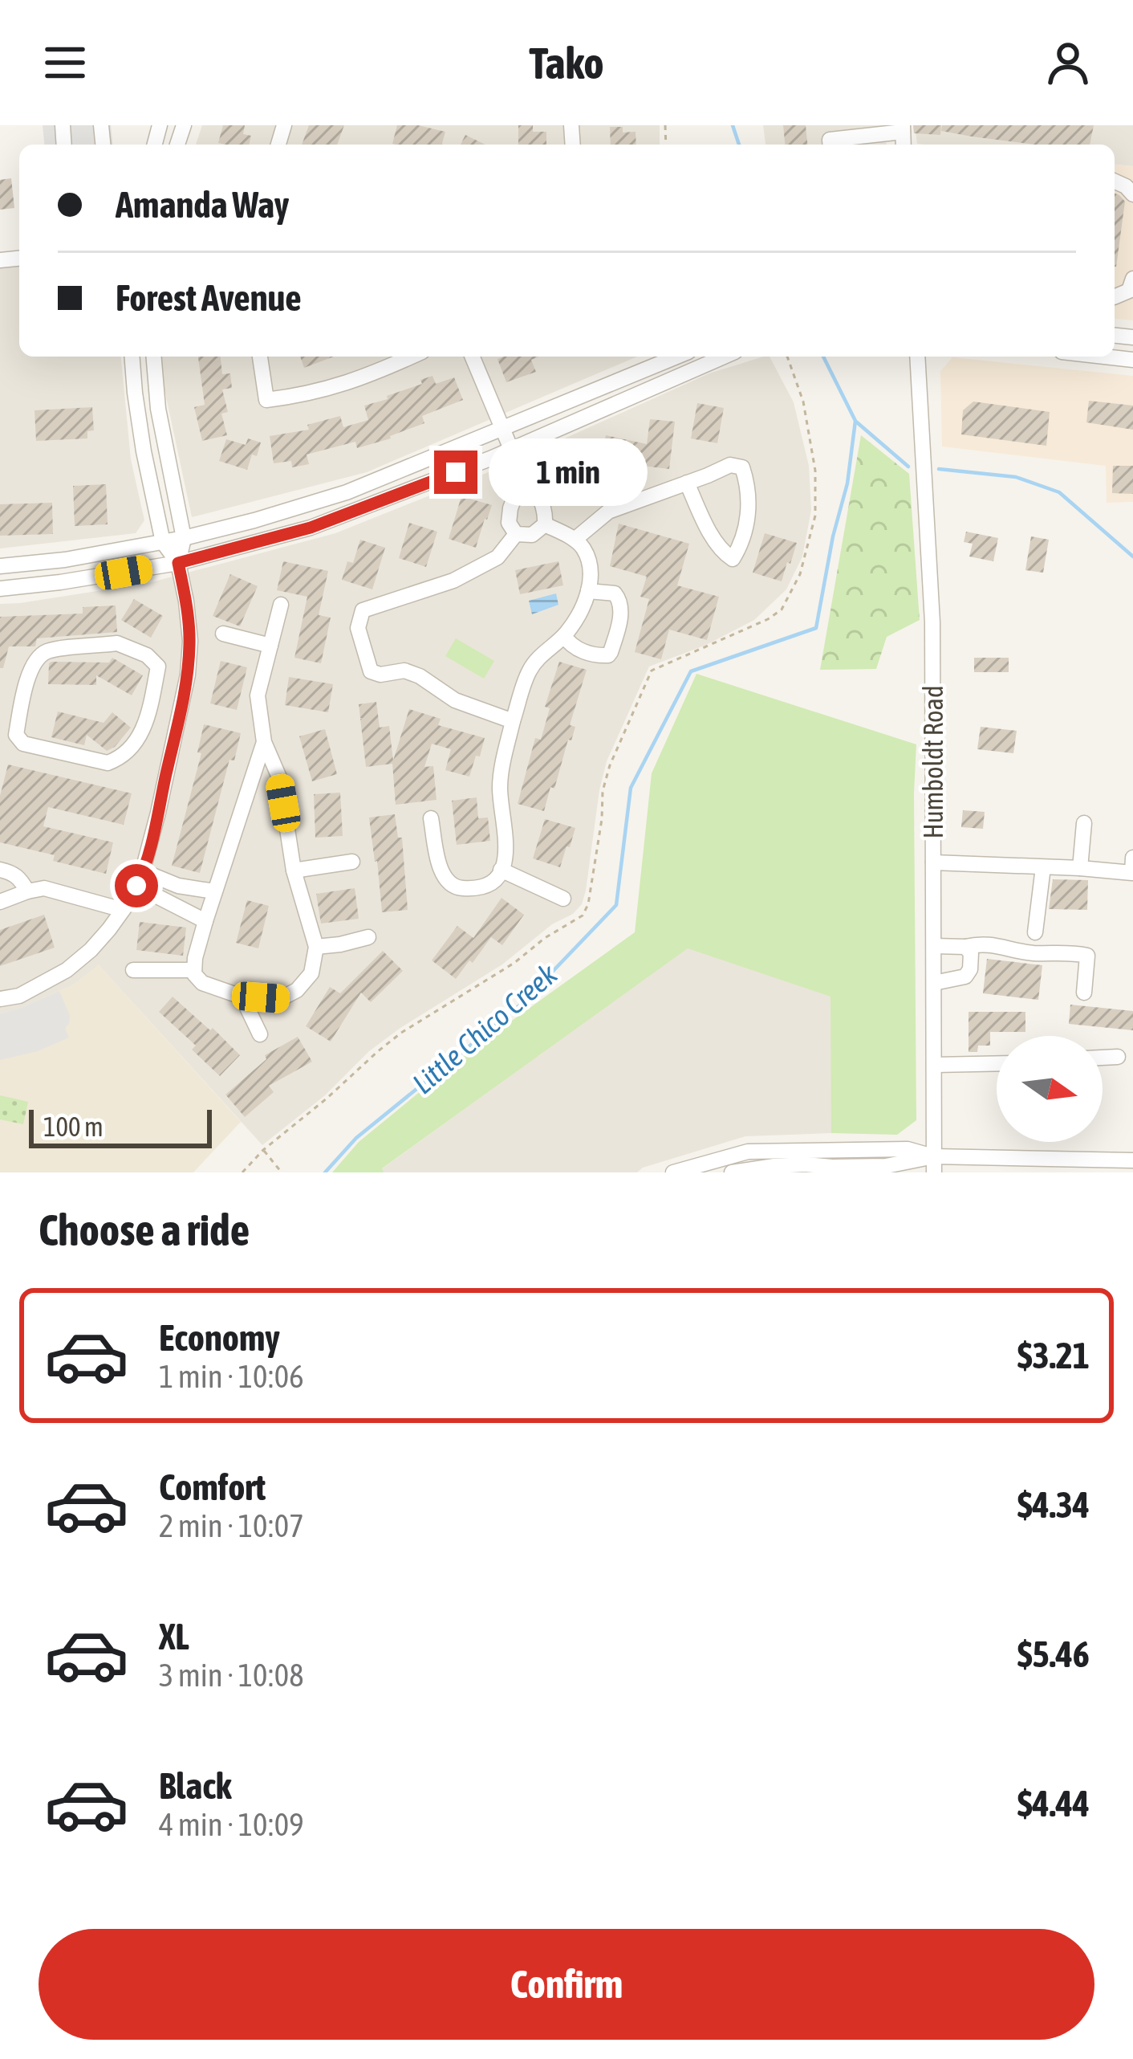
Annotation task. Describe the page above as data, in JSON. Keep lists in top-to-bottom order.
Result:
{
  "streets": {
    "street": ["Humboldt Road"]
  },
  "water": ["Little Chico Creek"],
  "scale_bar": "100 m",
  "north": "right",
  "page": {
    "header": "Tako",
    "banner": ["Amanda Way", "Forest Avenue"],
    "bubble": "1 min",
    "scale": "100 m",
    "heading": "Choose a ride",
    "list": [
      {
        "name": "Economy",
        "note": "1 min · 10:06",
        "value": "$3.21"
      },
      {
        "name": "Comfort",
        "note": "2 min · 10:07",
        "value": "$4.34"
      },
      {
        "name": "XL",
        "note": "3 min · 10:08",
        "value": "$5.46"
      },
      {
        "name": "Black",
        "note": "4 min · 10:09",
        "value": "$4.44"
      }
    ],
    "buttons": "Confirm"
  }
}
